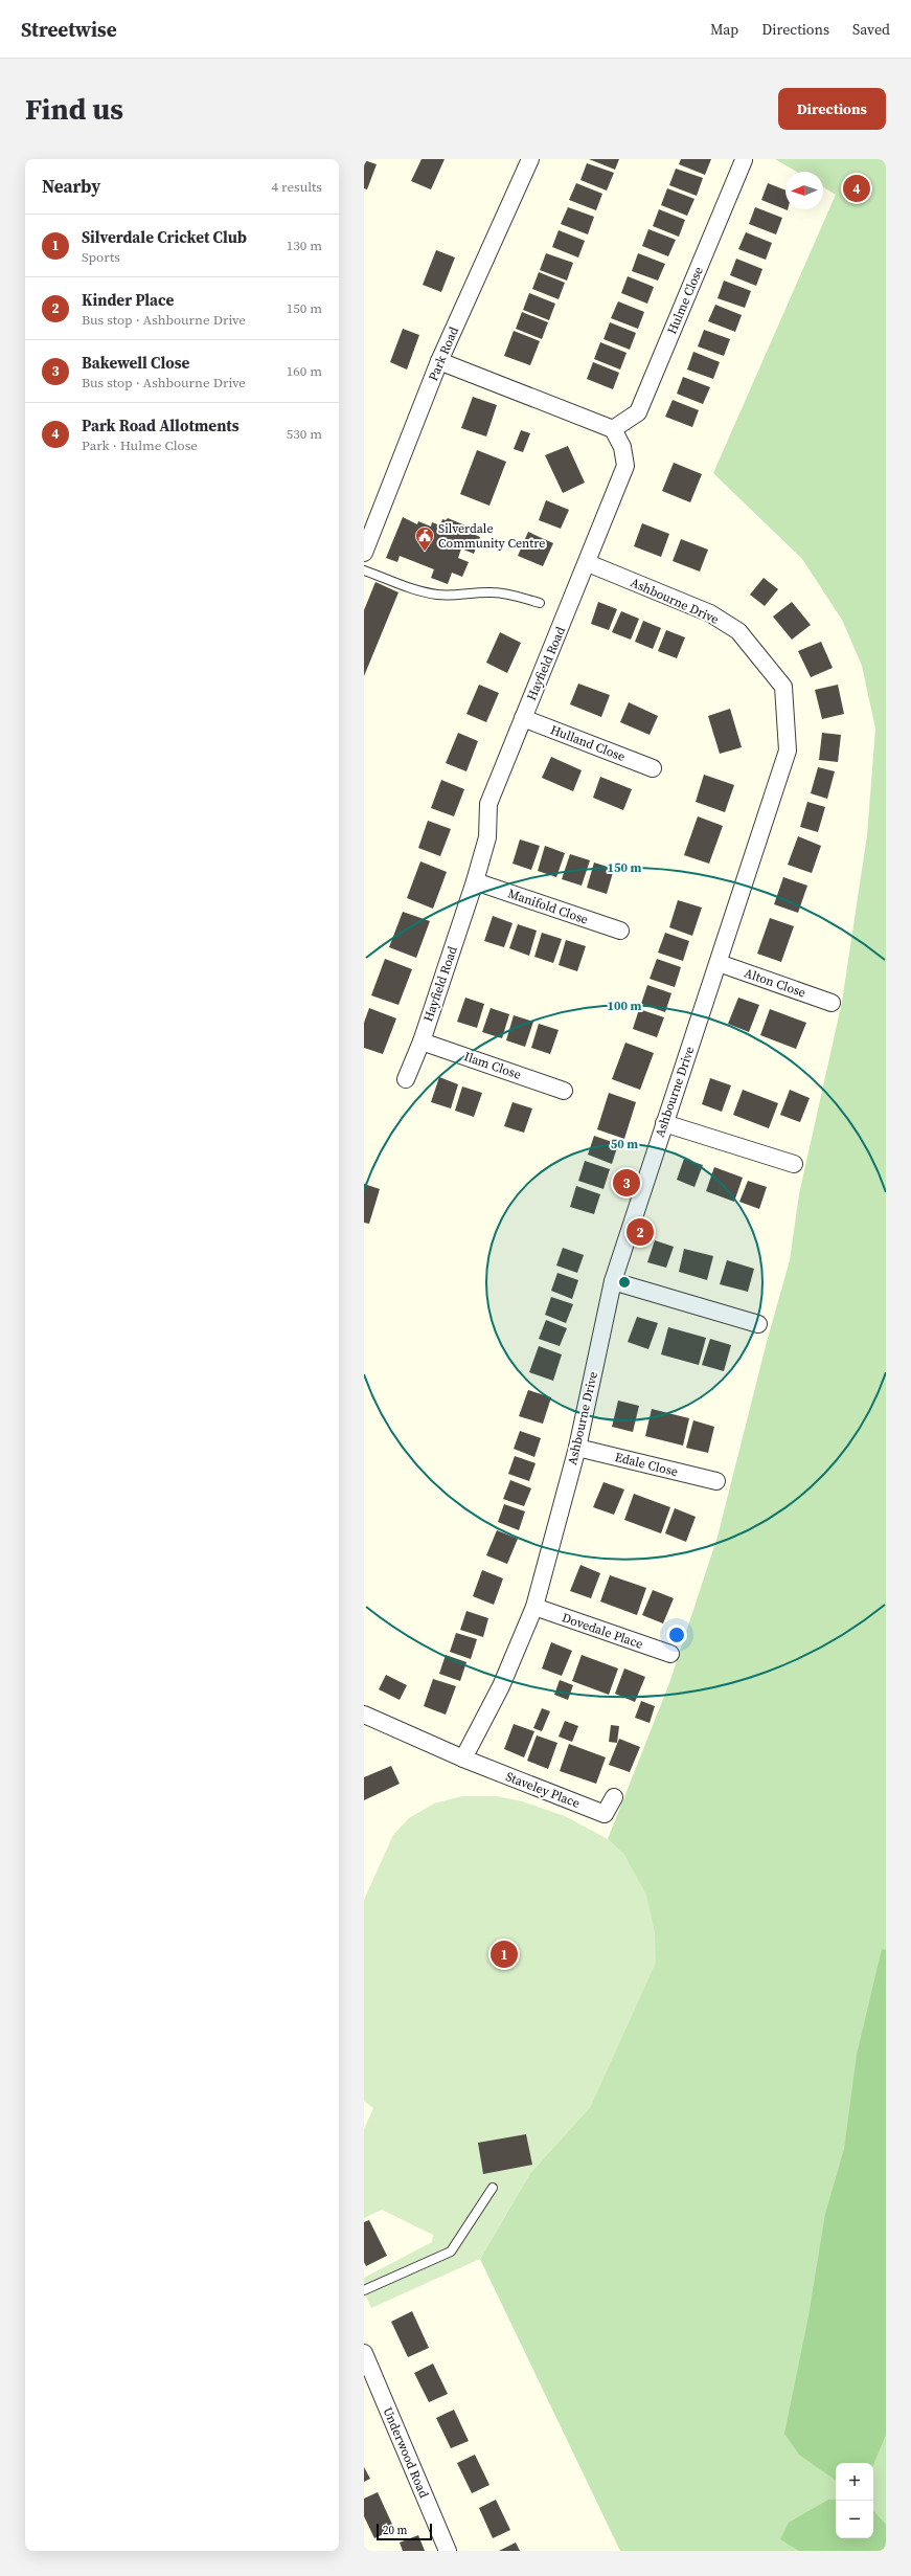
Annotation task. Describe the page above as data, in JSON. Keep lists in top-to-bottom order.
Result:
{
  "streets": {
    "street": [
      "Hulme Close",
      "Park Road",
      "Ashbourne Drive",
      "Hayfield Road",
      "Hulland Close",
      "Manifold Close",
      "Alton Close",
      "Ilam Close",
      "Edale Close",
      "Dovedale Place",
      "Staveley Place",
      "Underwood Road"
    ]
  },
  "crossings": [
    ["Hulme Close", "Hayfield Road"],
    ["Ashbourne Drive", "Hayfield Road"],
    ["Ashbourne Drive", "Alton Close"],
    ["Ashbourne Drive", "Edale Close"],
    ["Ashbourne Drive", "Dovedale Place"],
    ["Ashbourne Drive", "Staveley Place"],
    ["Hayfield Road", "Hulland Close"],
    ["Hayfield Road", "Manifold Close"],
    ["Hayfield Road", "Ilam Close"]
  ],
  "places": {
    "public building": ["Silverdale Community Centre"]
  },
  "scale_bar": "20 m",
  "north": "left",
  "page": {
    "header": "Streetwise",
    "nav": ["Map", "Directions", "Saved"],
    "buttons": "Directions",
    "title": "Find us",
    "heading": ["Nearby", "4 results"],
    "pins": [
      "4",
      "3",
      "2",
      "1"
    ],
    "list": [
      {
        "mark": "1",
        "name": "Silverdale Cricket Club",
        "note": "Sports",
        "value": "130 m"
      },
      {
        "mark": "2",
        "name": "Kinder Place",
        "note": "Bus stop · Ashbourne Drive",
        "value": "150 m"
      },
      {
        "mark": "3",
        "name": "Bakewell Close",
        "note": "Bus stop · Ashbourne Drive",
        "value": "160 m"
      },
      {
        "mark": "4",
        "name": "Park Road Allotments",
        "note": "Park · Hulme Close",
        "value": "530 m"
      }
    ],
    "map_buttons": ["+", "−"],
    "scale": "20 m"
  },
  "rings": ["150 m", "100 m", "50 m"]
}
